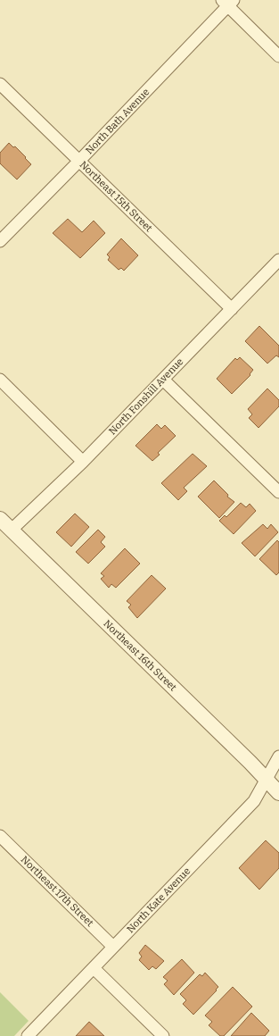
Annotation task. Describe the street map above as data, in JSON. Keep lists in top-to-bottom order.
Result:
{
  "streets": {
    "street": [
      "North Bath Avenue",
      "Northeast 15th Street",
      "North Fonshill Avenue",
      "Northeast 16th Street",
      "Northeast 17th Street",
      "North Kate Avenue"
    ]
  },
  "crossings": [
    ["North Bath Avenue", "Northeast 15th Street"],
    ["Northeast 15th Street", "North Fonshill Avenue"],
    ["North Fonshill Avenue", "Northeast 16th Street"],
    ["Northeast 16th Street", "North Kate Avenue"],
    ["Northeast 17th Street", "North Kate Avenue"]
  ]
}
